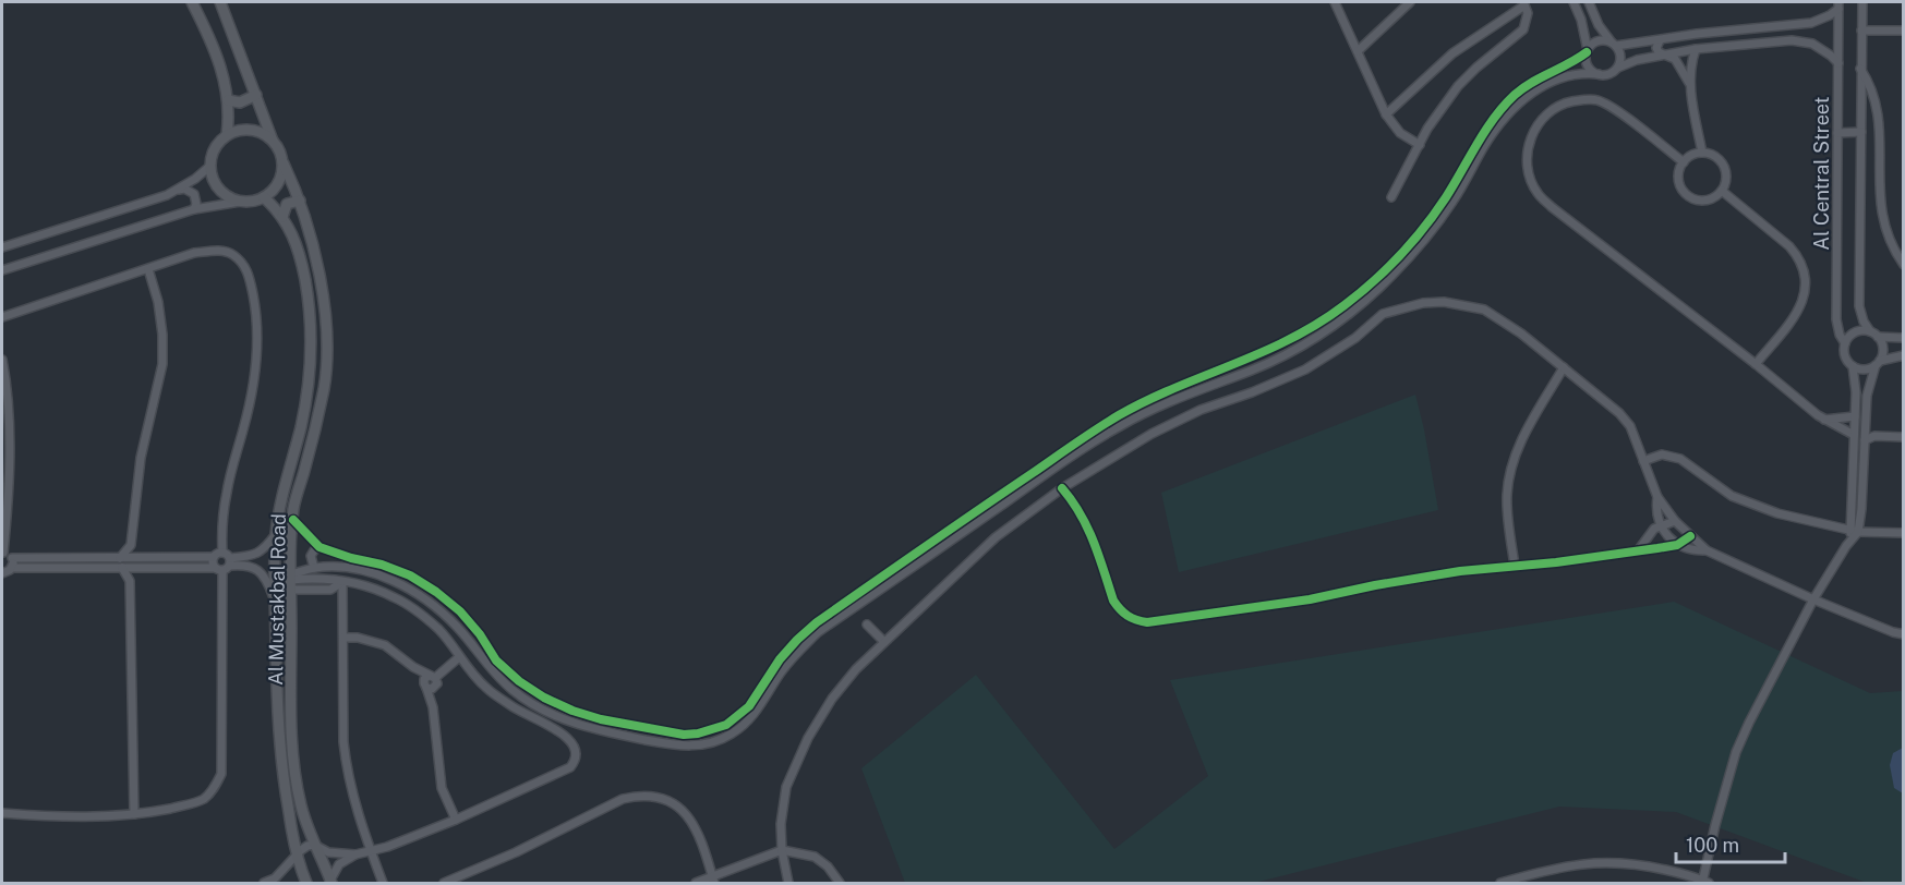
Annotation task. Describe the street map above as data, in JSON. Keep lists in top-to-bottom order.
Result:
{
  "streets": {
    "main road": ["Al Mustakbal Road"],
    "street": ["Al Central Street"]
  },
  "scale_bar": "100 m"
}
